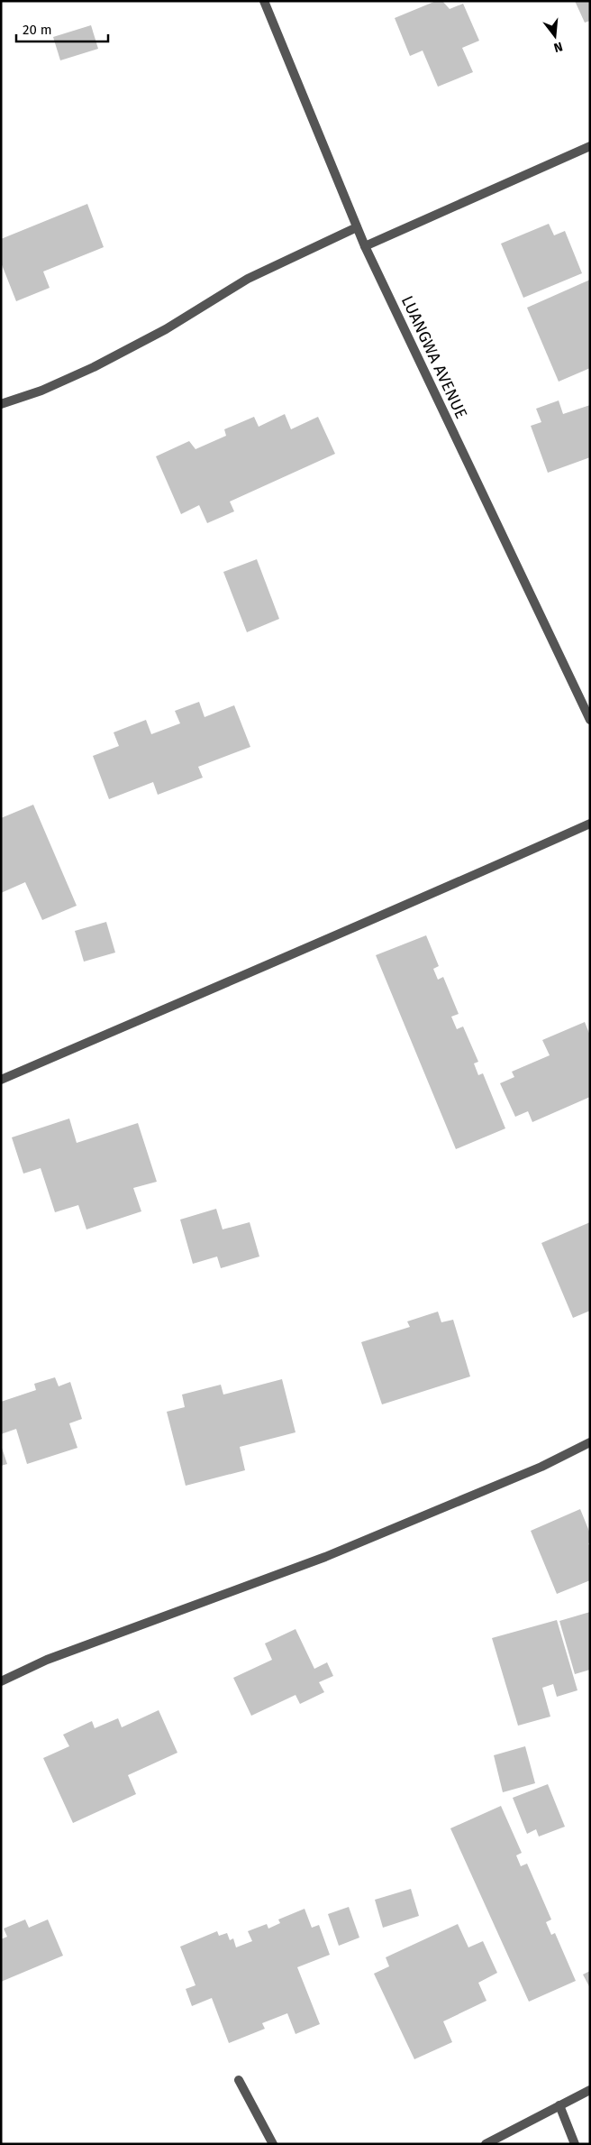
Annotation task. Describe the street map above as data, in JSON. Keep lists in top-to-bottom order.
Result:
{
  "streets": {
    "street": ["LUANGWA AVENUE"]
  },
  "scale_bar": "20 m",
  "north": "bottom"
}
